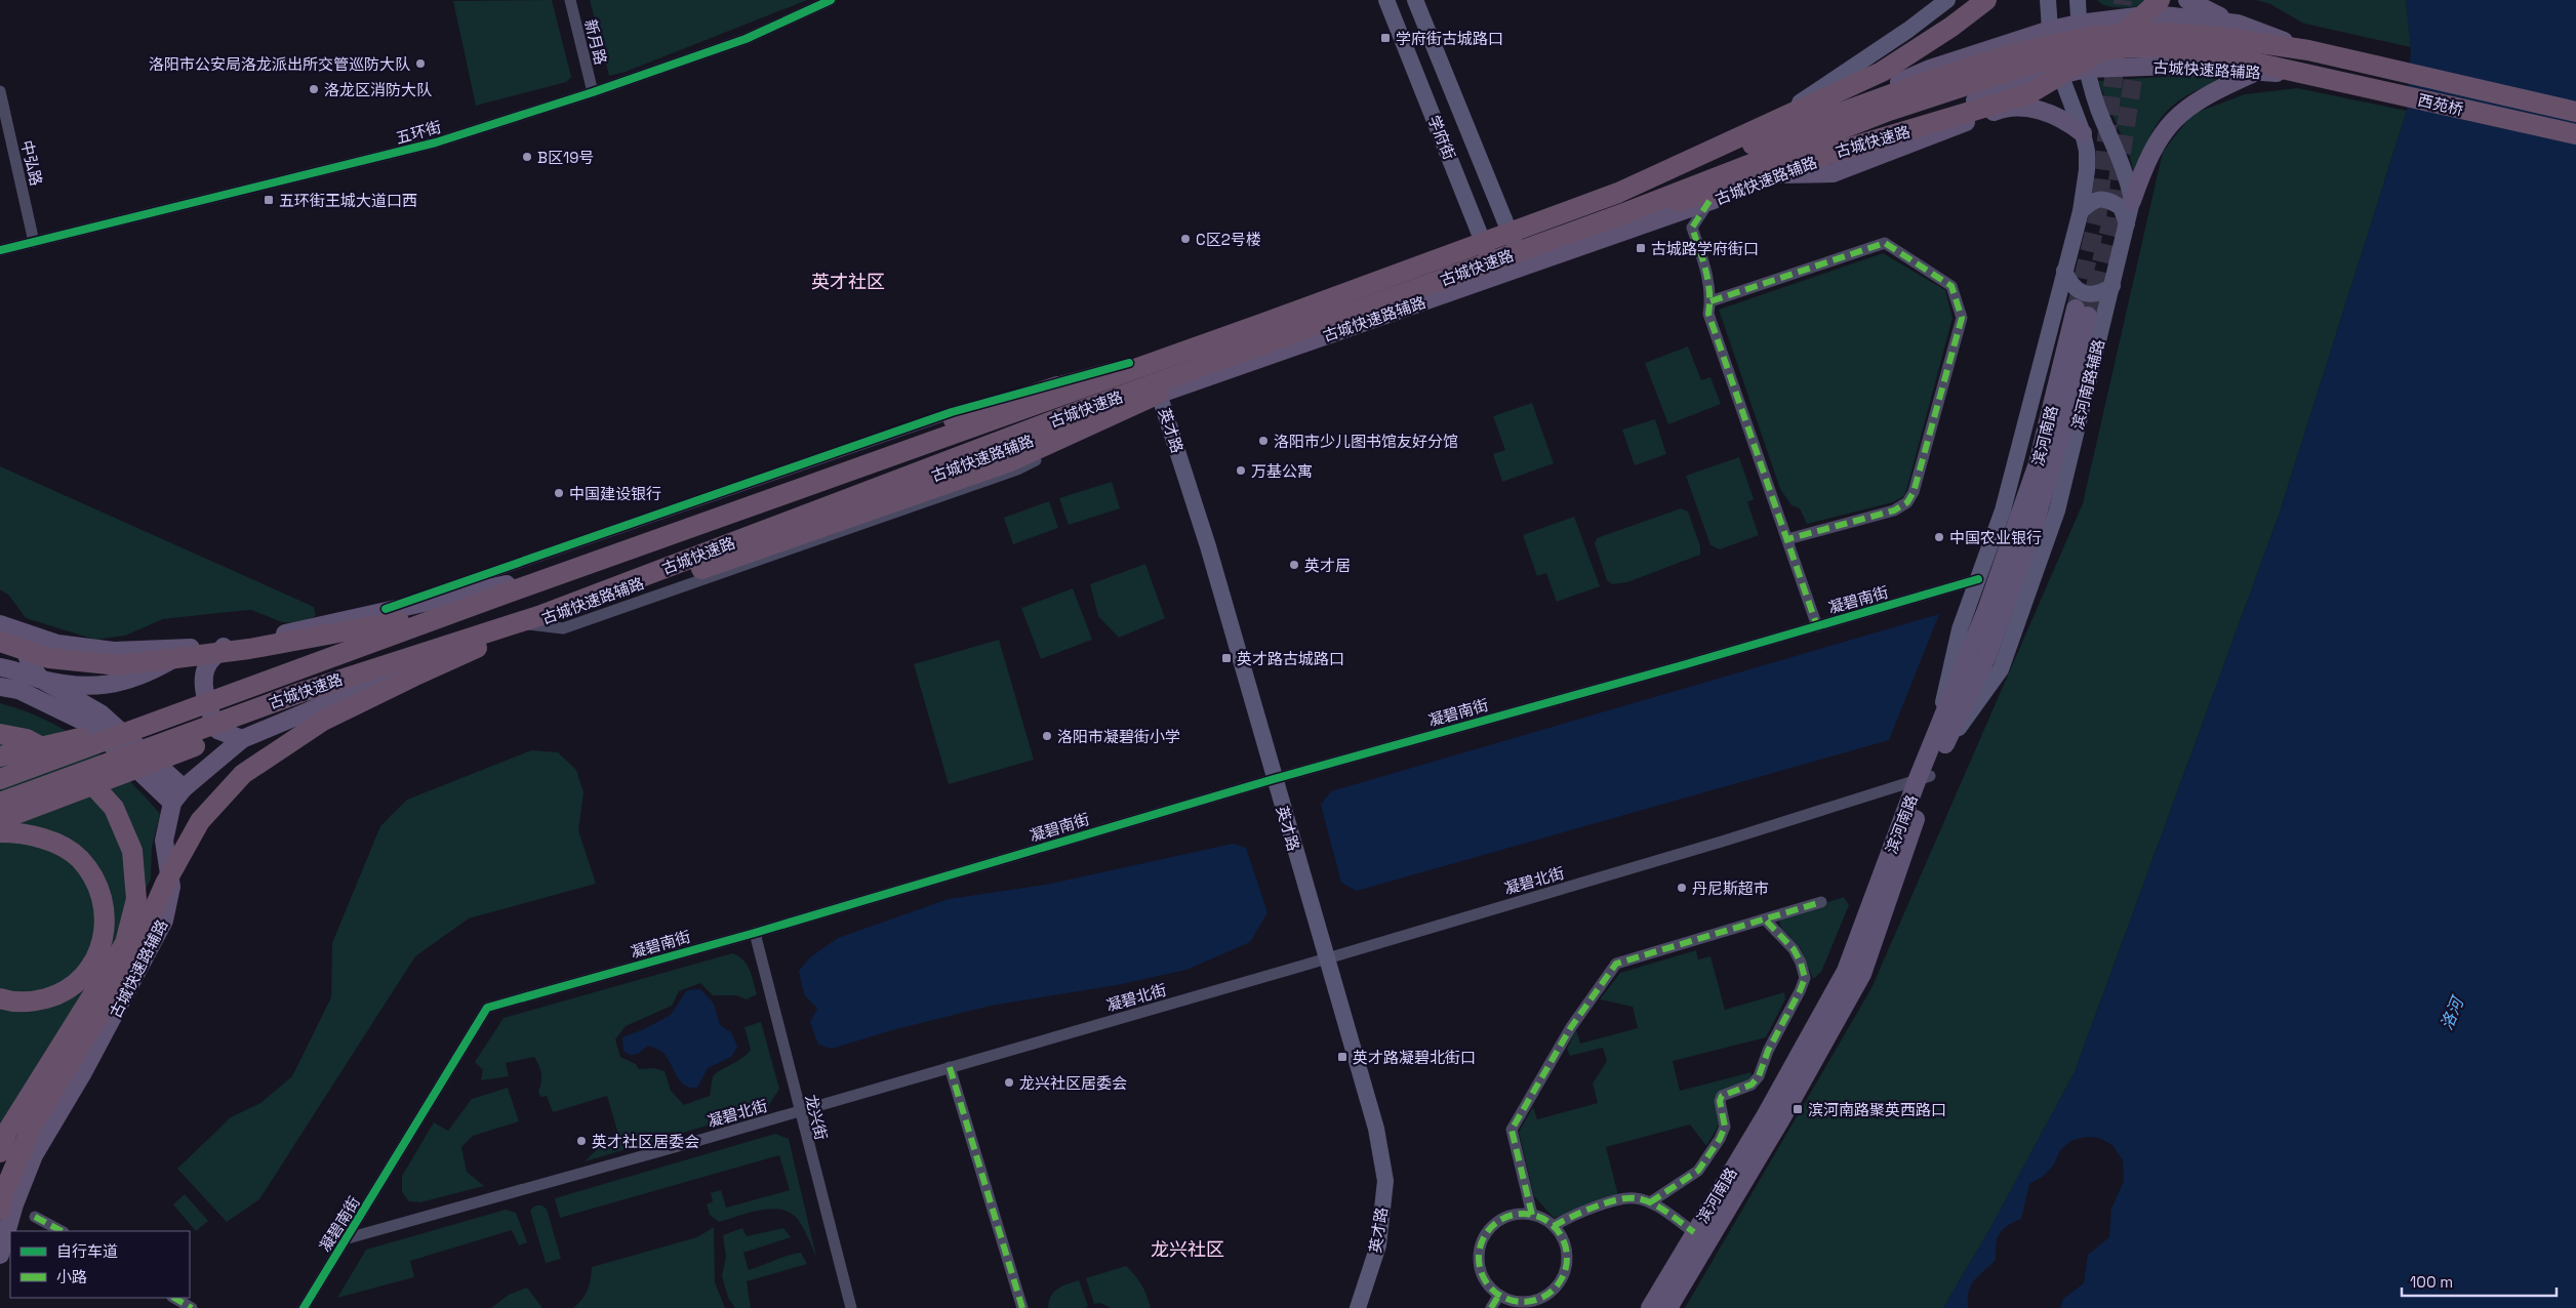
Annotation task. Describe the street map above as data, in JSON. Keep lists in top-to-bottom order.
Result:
{
  "streets": {
    "highway": ["西苑桥", "古城快速路"],
    "main road": [
      "古城快速路辅路",
      "学府街",
      "滨河南路辅路",
      "英才路",
      "滨河南路"
    ],
    "street": [
      "新月路",
      "五环街",
      "中弘路",
      "凝碧南街",
      "凝碧北街",
      "龙兴街"
    ]
  },
  "crossings": [
    ["新月路", "五环街"],
    ["古城快速路辅路", "西苑桥"],
    ["古城快速路辅路", "学府街"],
    ["古城快速路辅路", "古城快速路"],
    ["古城快速路辅路", "滨河南路辅路"],
    ["古城快速路辅路", "英才路"],
    ["五环街", "中弘路"],
    ["滨河南路辅路", "滨河南路"],
    ["英才路", "凝碧南街"],
    ["英才路", "凝碧北街"],
    ["滨河南路", "凝碧北街"],
    ["凝碧南街", "凝碧北街"],
    ["凝碧南街", "龙兴街"],
    ["凝碧北街", "龙兴街"]
  ],
  "districts": ["英才社区", "龙兴社区"],
  "water": ["洛河"],
  "places": {
    "transit": [
      "学府街古城路口",
      "五环街王城大道口西",
      "古城路学府街口",
      "英才路古城路口",
      "英才路凝碧北街口",
      "滨河南路聚英西路口"
    ],
    "other": [
      "洛阳市公安局洛龙派出所交管巡防大队",
      "洛龙区消防大队",
      "B区19号",
      "C区2号楼",
      "洛阳市少儿图书馆友好分馆",
      "万基公寓",
      "中国建设银行",
      "中国农业银行",
      "英才居",
      "洛阳市凝碧街小学",
      "丹尼斯超市",
      "龙兴社区居委会",
      "英才社区居委会"
    ]
  },
  "legend": ["自行车道", "小路"],
  "scale_bar": "100 m"
}
